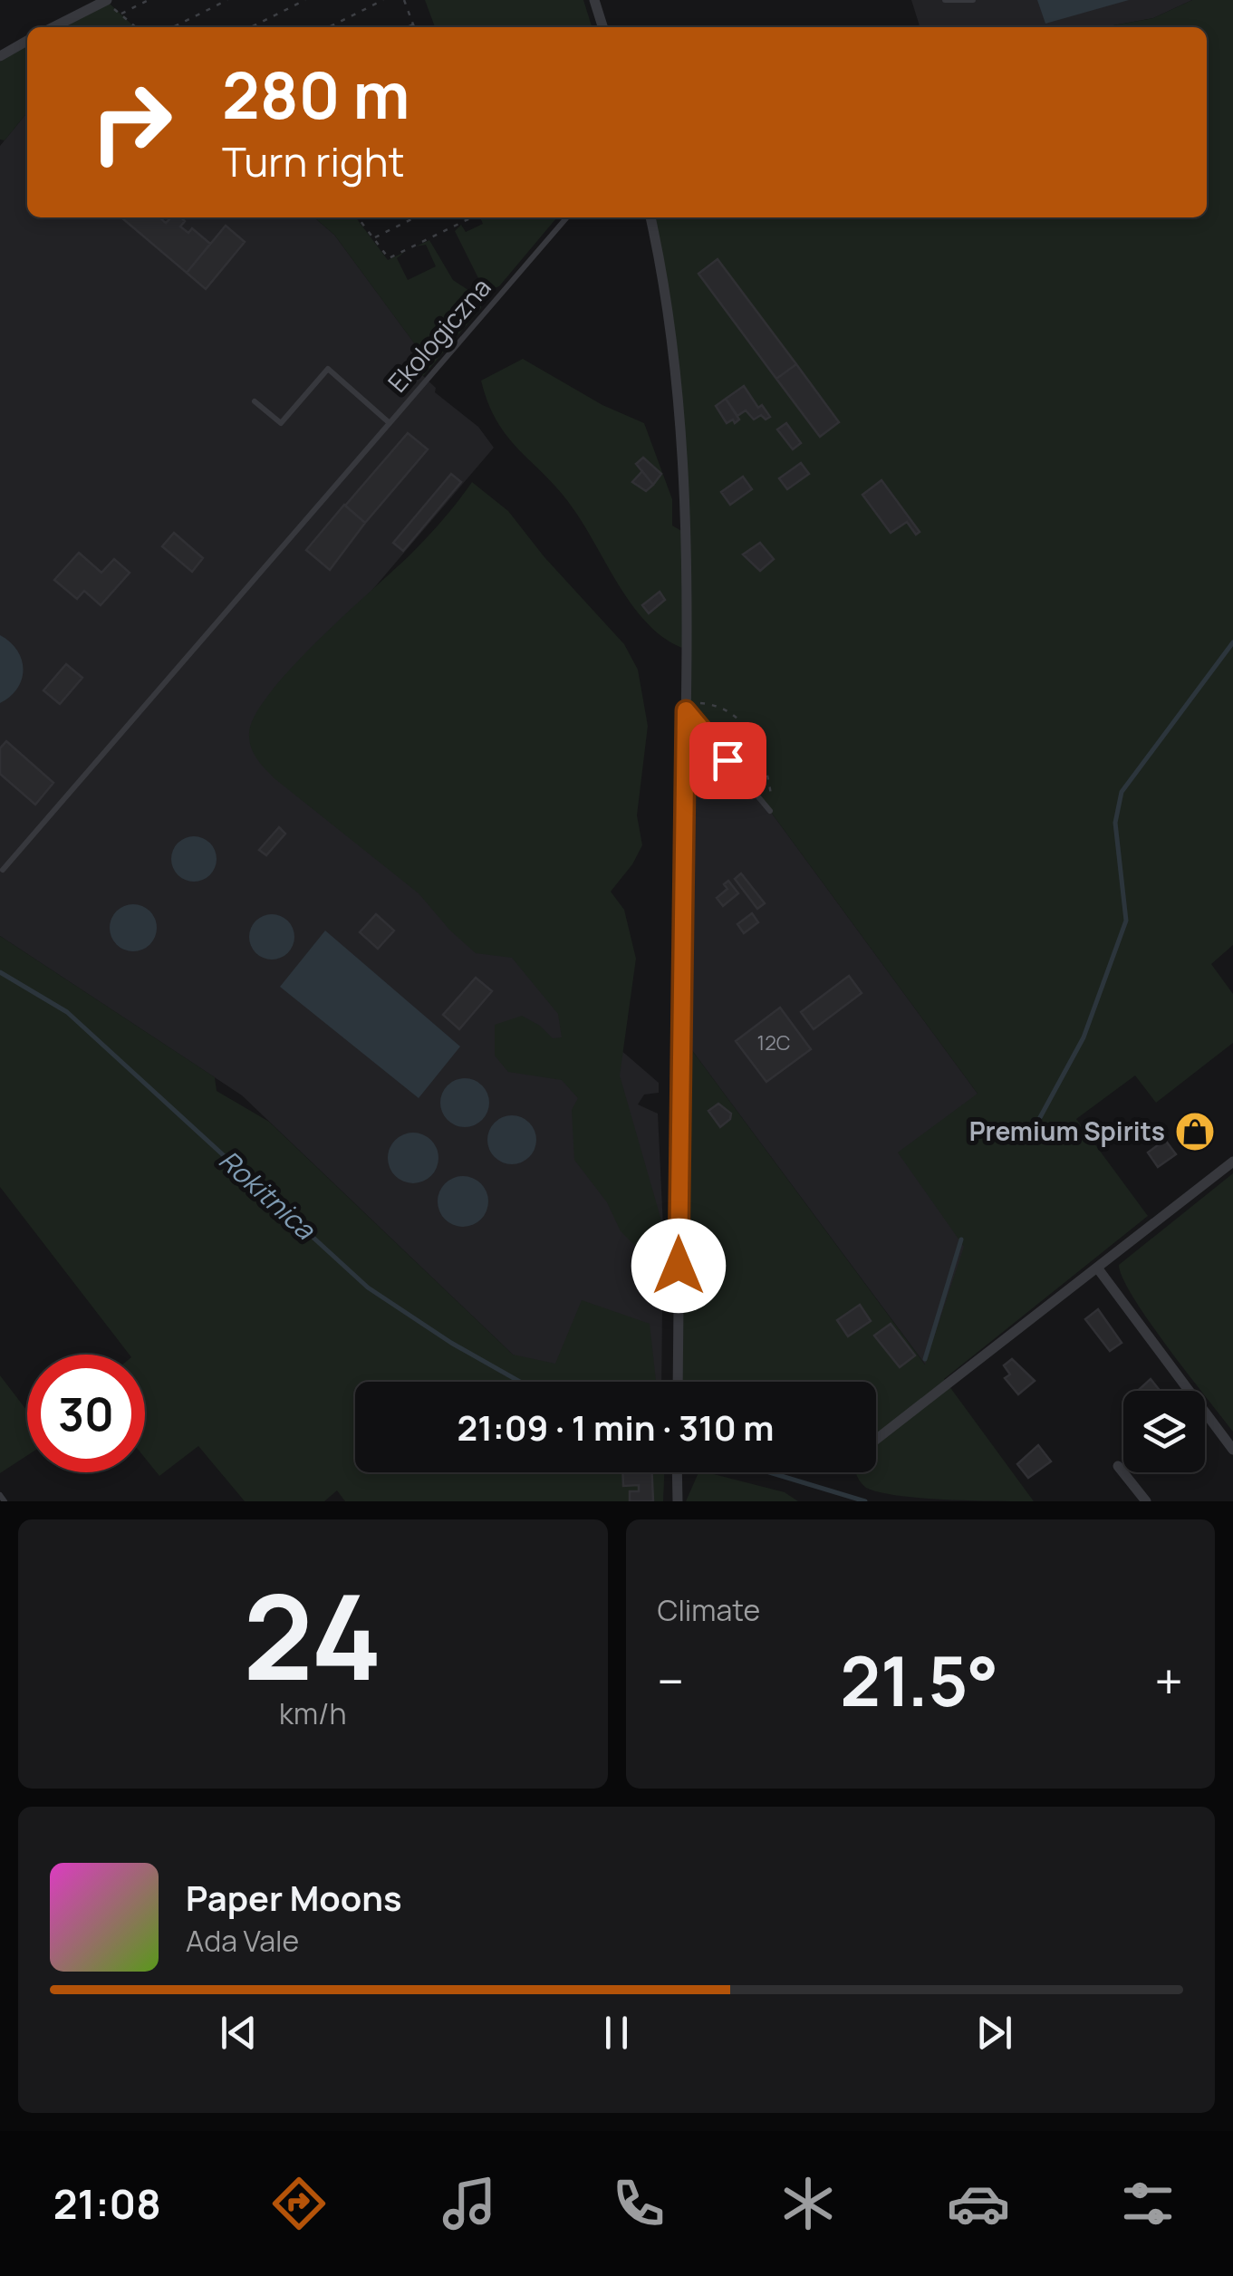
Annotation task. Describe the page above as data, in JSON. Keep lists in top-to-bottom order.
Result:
{
  "streets": {
    "lane": ["Ekologiczna"]
  },
  "water": ["Rokitnica"],
  "places": {
    "shop": ["Premium Spirits"]
  },
  "house_numbers": ["12C"],
  "page": {
    "turn": ["280 m", "Turn right"],
    "limit": "30",
    "trip": "21:09 · 1 min · 310 m",
    "tile": [
      ["24", "km/h"],
      "Climate"
    ],
    "heat": ["−", "21.5°", "+"],
    "song": ["Paper Moons", "Ada Vale"],
    "tabs": "21:08"
  }
}
